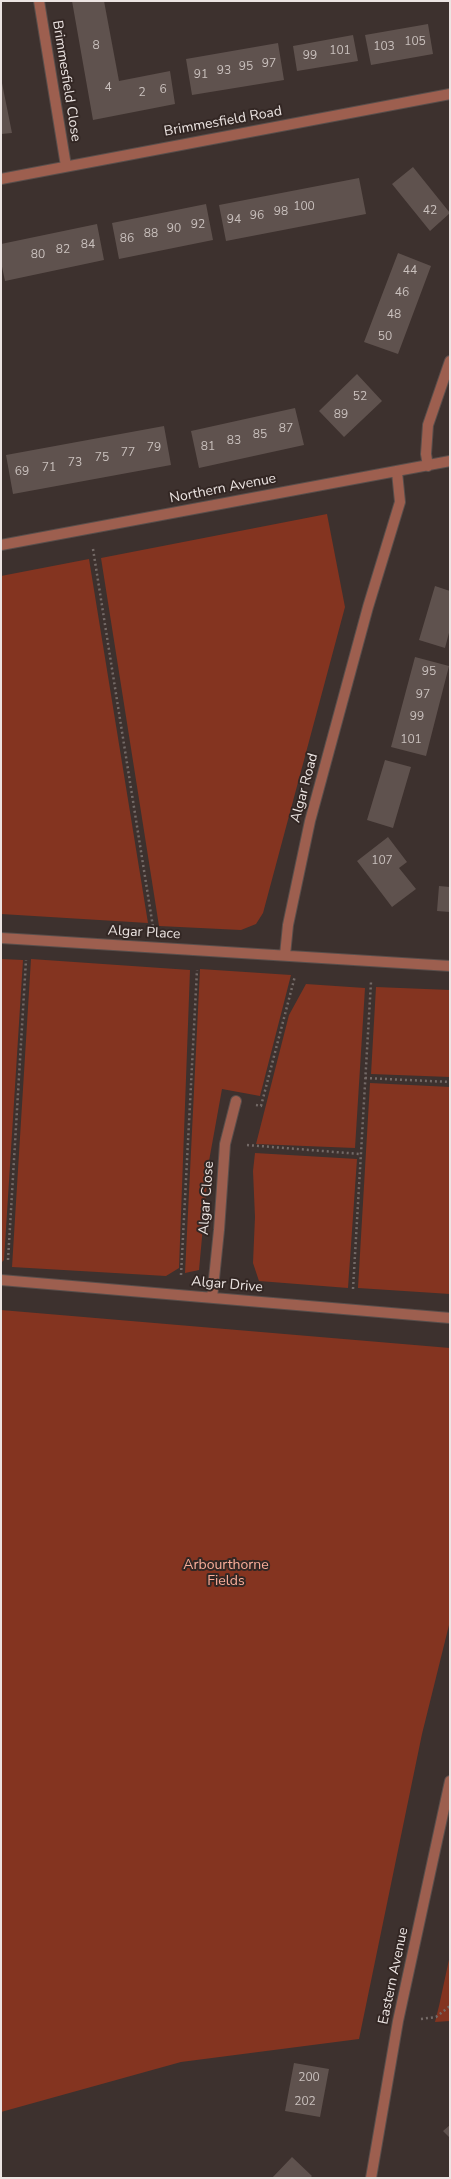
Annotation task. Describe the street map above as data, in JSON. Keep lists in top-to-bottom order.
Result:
{
  "streets": {
    "street": [
      "Brimmesfield Close",
      "Brimmesfield Road",
      "Northern Avenue",
      "Algar Road",
      "Algar Place",
      "Algar Close",
      "Algar Drive",
      "Eastern Avenue"
    ]
  },
  "crossings": [
    ["Brimmesfield Close", "Brimmesfield Road"],
    ["Northern Avenue", "Algar Road"],
    ["Algar Road", "Algar Place"],
    ["Algar Close", "Algar Drive"]
  ],
  "parks": ["Arbourthorne Fields"],
  "house_numbers": [
    "105",
    "8",
    "103",
    "101",
    "99",
    "97",
    "95",
    "93",
    "91",
    "4",
    "6",
    "2",
    "100",
    "42",
    "98",
    "96",
    "94",
    "92",
    "90",
    "88",
    "86",
    "84",
    "82",
    "80",
    "44",
    "46",
    "48",
    "50",
    "52",
    "89",
    "87",
    "85",
    "83",
    "81",
    "79",
    "77",
    "75",
    "73",
    "71",
    "69",
    "95",
    "97",
    "99",
    "101",
    "107",
    "200",
    "202"
  ]
}
